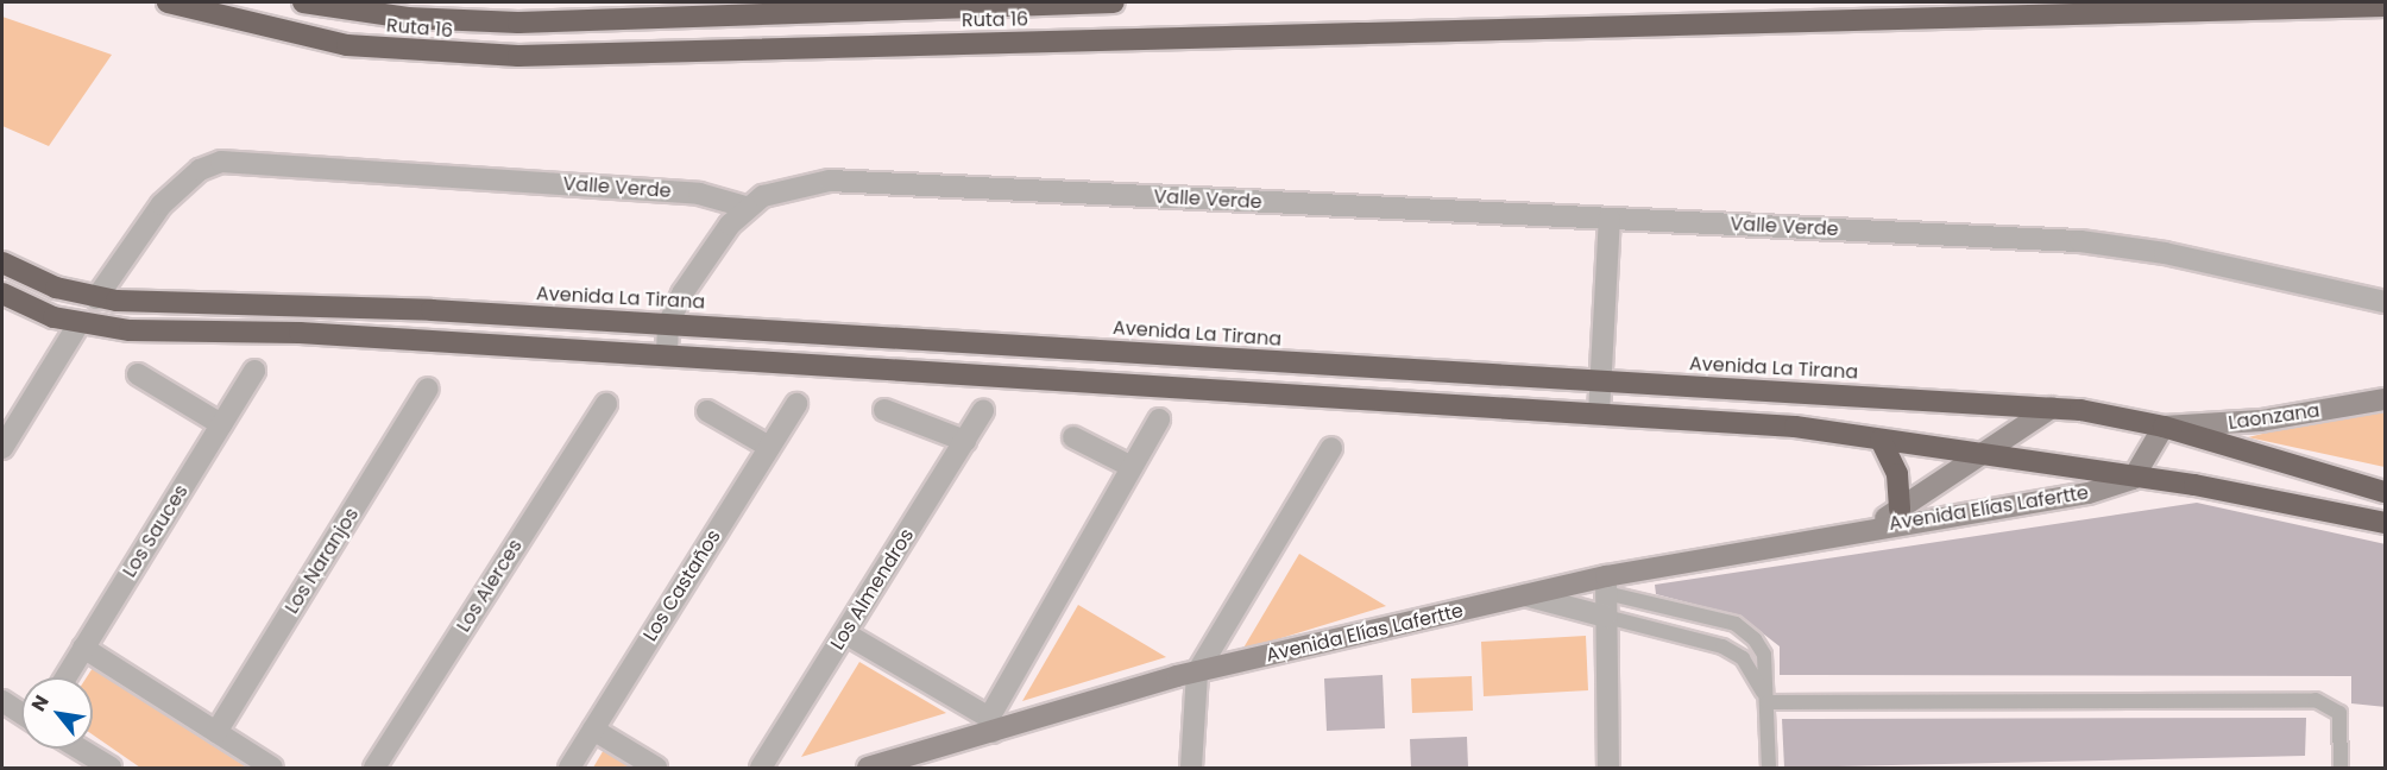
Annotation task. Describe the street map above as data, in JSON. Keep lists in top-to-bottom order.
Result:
{
  "streets": {
    "highway": ["Ruta 16", "Avenida La Tirana"],
    "street": [
      "Valle Verde",
      "Laonzana",
      "Avenida Elías Lafertte",
      "Los Sauces",
      "Los Naranjos",
      "Los Alerces",
      "Los Castaños",
      "Los Almendros"
    ]
  },
  "crossings": [
    ["Valle Verde", "Avenida La Tirana"],
    ["Avenida La Tirana", "Laonzana"],
    ["Avenida La Tirana", "Avenida Elías Lafertte"]
  ],
  "north": "top left"
}
